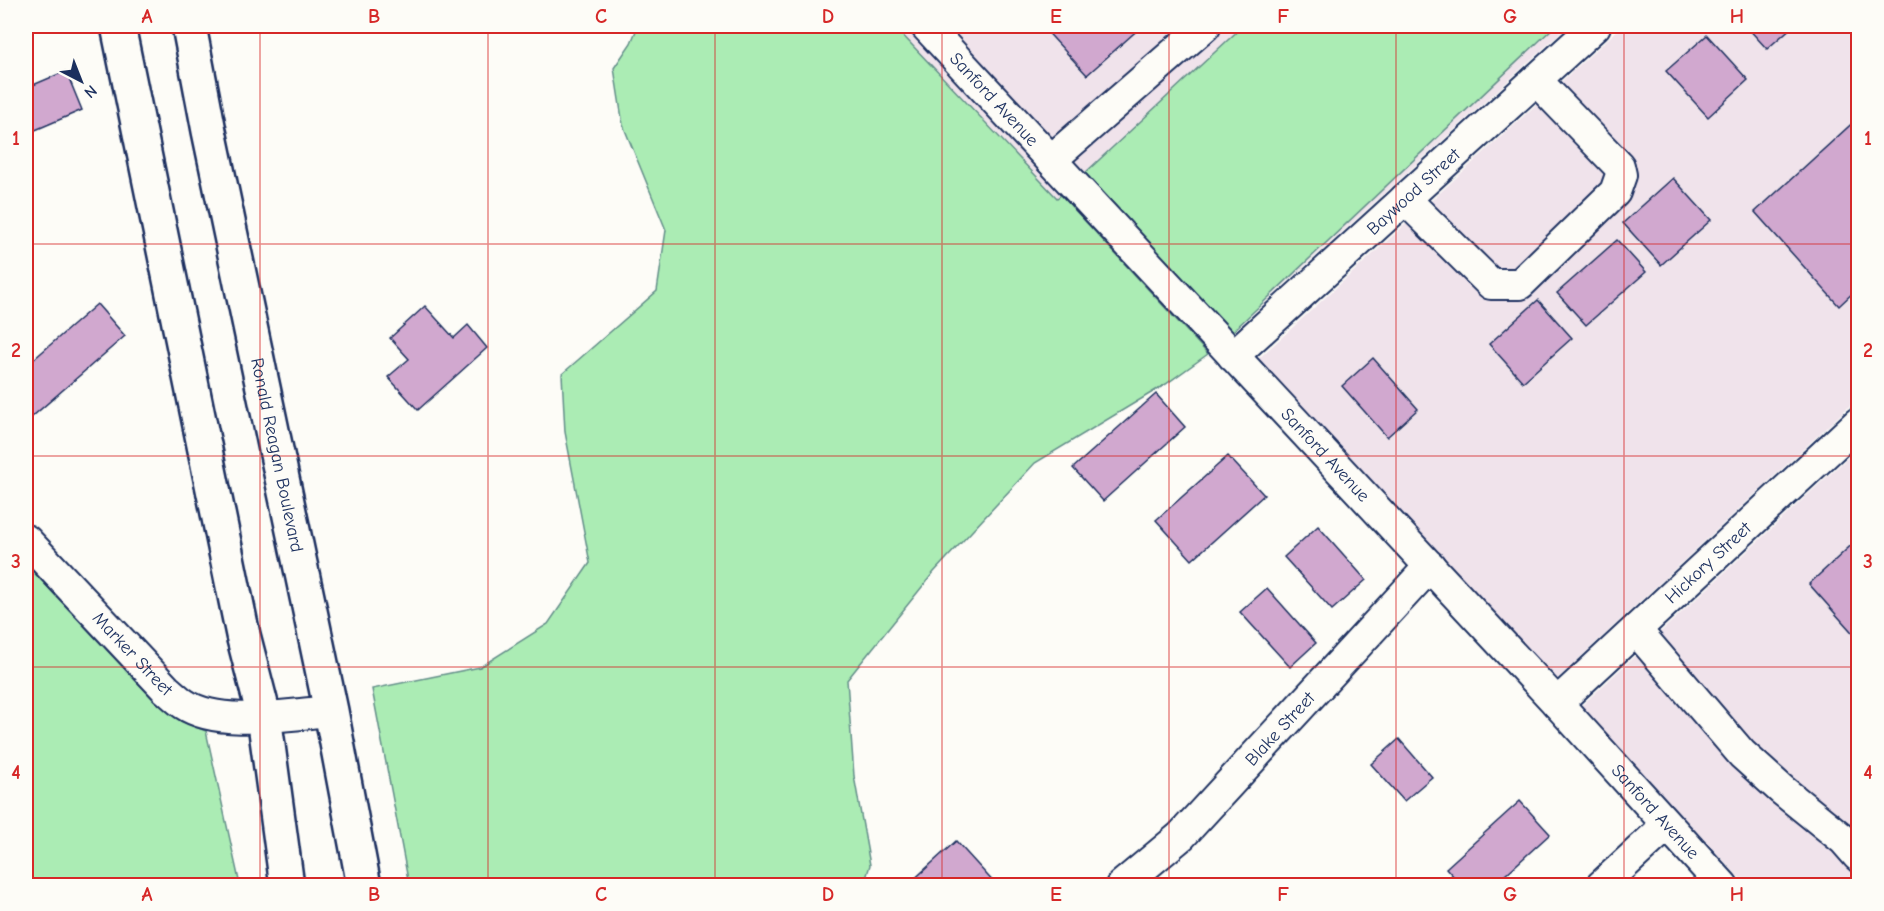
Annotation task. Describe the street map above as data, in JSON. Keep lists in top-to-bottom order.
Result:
{
  "streets": {
    "main road": ["Ronald Reagan Boulevard"],
    "street": [
      "Sanford Avenue",
      "Baywood Street",
      "Hickory Street",
      "Marker Street",
      "Blake Street"
    ]
  },
  "crossings": [
    ["Sanford Avenue", "Baywood Street"],
    ["Sanford Avenue", "Hickory Street"],
    ["Sanford Avenue", "Blake Street"],
    ["Ronald Reagan Boulevard", "Marker Street"]
  ],
  "north": "bottom right",
  "grid": {
    "columns": [
      "A",
      "B",
      "C",
      "D",
      "E",
      "F",
      "G",
      "H"
    ],
    "rows": [
      "1",
      "2",
      "3",
      "4"
    ]
  }
}
